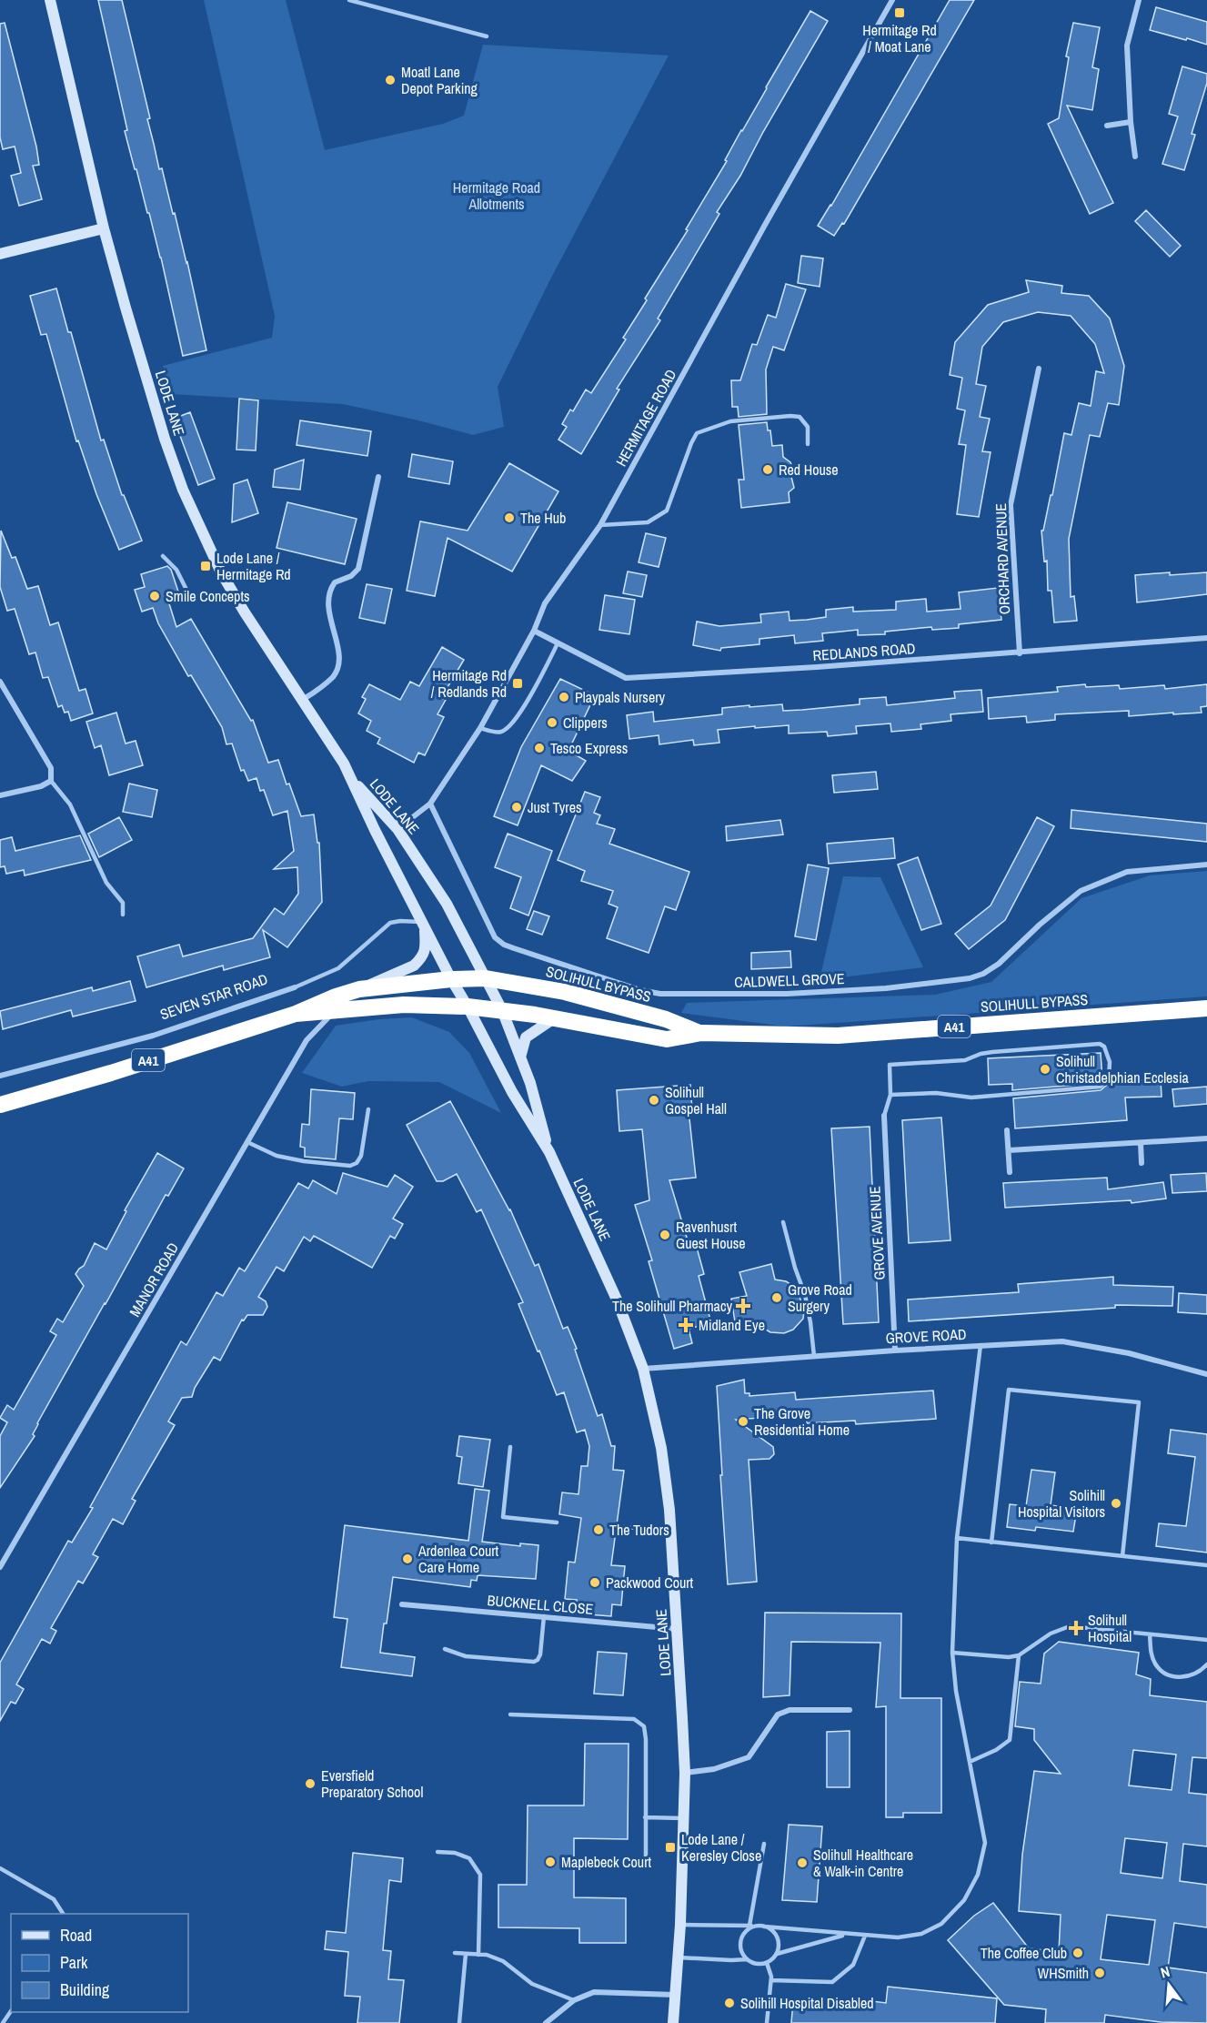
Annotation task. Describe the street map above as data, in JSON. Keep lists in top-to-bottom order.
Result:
{
  "streets": {
    "highway": ["SOLIHULL BYPASS", "A41"],
    "main road": ["LODE LANE"],
    "street": [
      "HERMITAGE ROAD",
      "ORCHARD AVENUE",
      "REDLANDS ROAD",
      "CALDWELL GROVE",
      "SEVEN STAR ROAD",
      "GROVE AVENUE",
      "MANOR ROAD",
      "GROVE ROAD",
      "BUCKNELL CLOSE"
    ]
  },
  "crossings": [
    ["LODE LANE", "HERMITAGE ROAD"],
    ["LODE LANE", "SOLIHULL BYPASS"],
    ["LODE LANE", "SEVEN STAR ROAD"],
    ["LODE LANE", "A41"],
    ["LODE LANE", "GROVE ROAD"],
    ["LODE LANE", "BUCKNELL CLOSE"],
    ["HERMITAGE ROAD", "REDLANDS ROAD"],
    ["HERMITAGE ROAD", "CALDWELL GROVE"],
    ["ORCHARD AVENUE", "REDLANDS ROAD"],
    ["SOLIHULL BYPASS", "A41"],
    ["A41", "MANOR ROAD"],
    ["GROVE AVENUE", "GROVE ROAD"]
  ],
  "parks": ["Hermitage Road Allotments"],
  "places": {
    "transit": [
      "Hermitage Rd / Moat Lane",
      "Lode Lane / Hermitage Rd",
      "Hermitage Rd / Redlands Rd",
      "Lode Lane / Keresley Close"
    ],
    "other": [
      "Moatl Lane Depot Parking",
      "Red House",
      "The Hub",
      "Smile Concepts",
      "Playpals Nursery",
      "Clippers",
      "Tesco Express",
      "Just Tyres",
      "Solihull Christadelphian Ecclesia",
      "Solihull Gospel Hall",
      "Ravenhusrt Guest House",
      "Grove Road Surgery",
      "The Grove Residential Home",
      "Solihill Hospital Visitors",
      "The Tudors",
      "Ardenlea Court Care Home",
      "Packwood Court",
      "Eversfield Preparatory School",
      "Maplebeck Court",
      "Solihull Healthcare & Walk-in Centre",
      "The Coffee Club",
      "WHSmith",
      "Solihill Hospital Disabled"
    ],
    "health": ["The Solihull Pharmacy", "Midland Eye", "Solihull Hospital"]
  },
  "legend": ["Road", "Park", "Building"],
  "north": "top"
}
